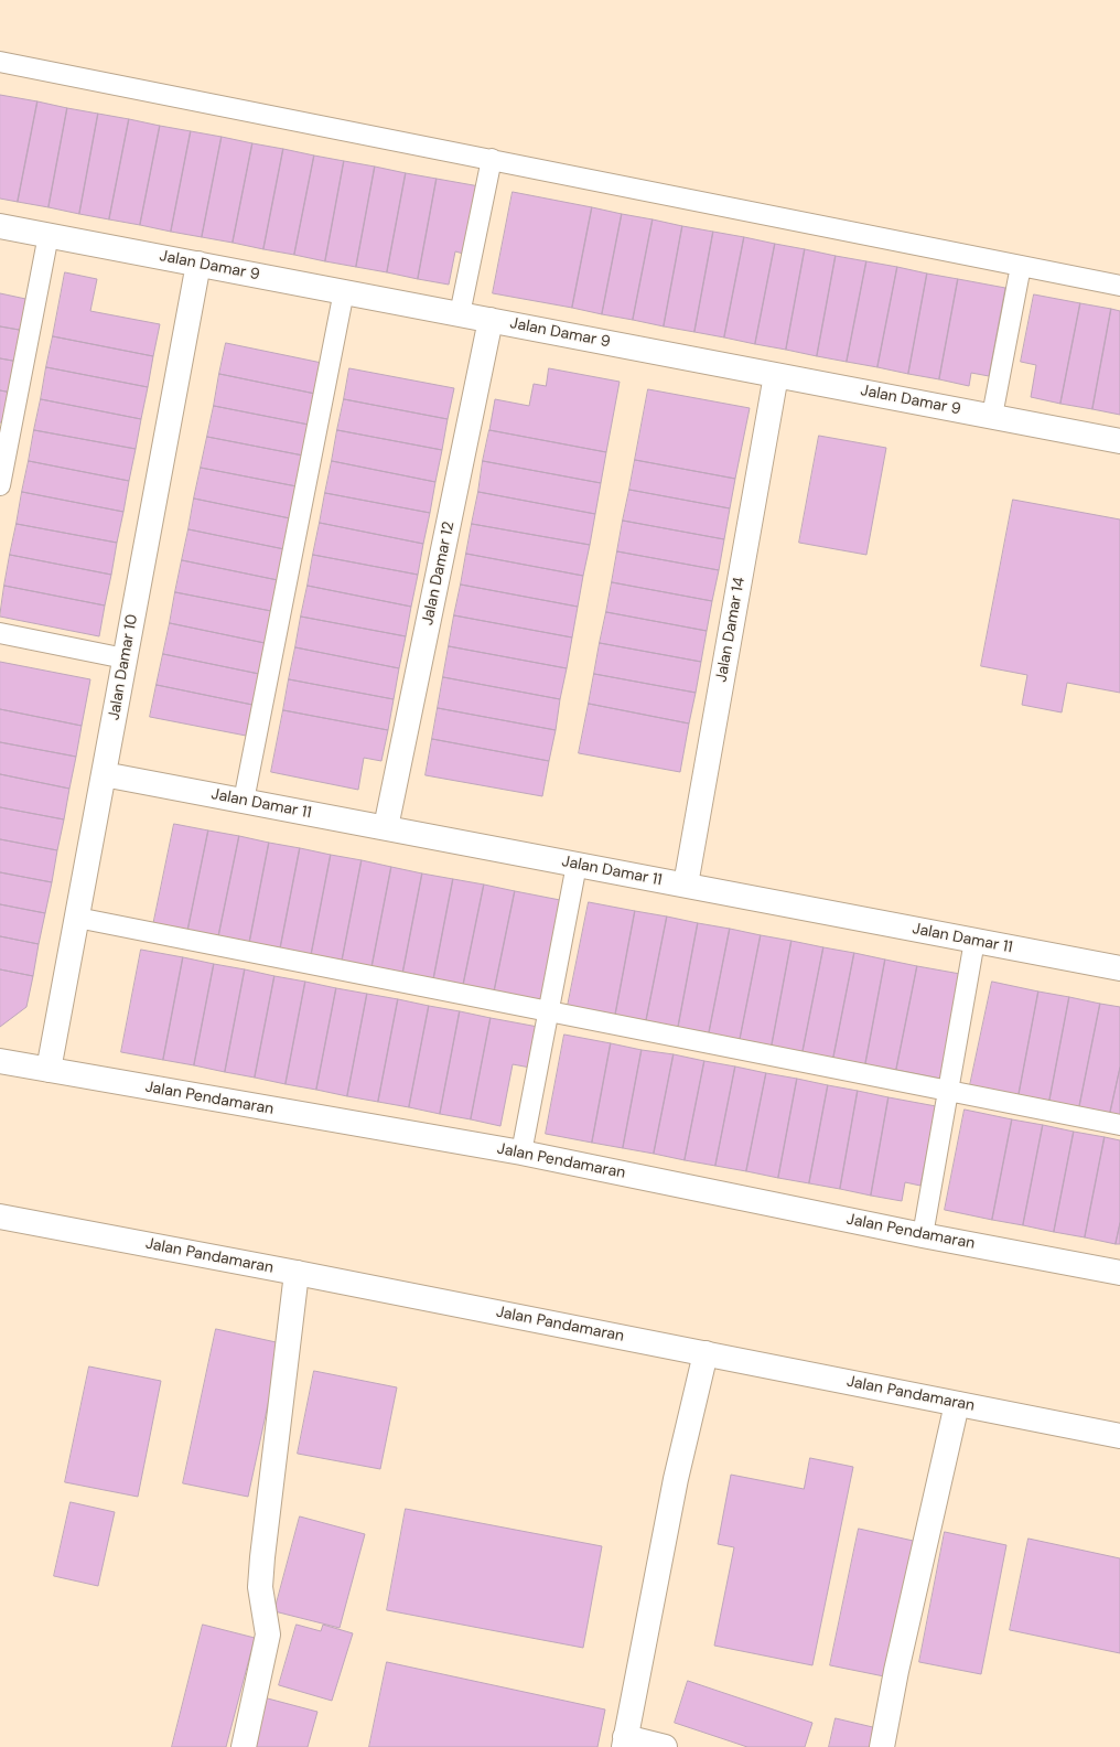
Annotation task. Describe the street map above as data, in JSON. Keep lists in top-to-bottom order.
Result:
{
  "streets": {
    "street": [
      "Jalan Damar 9",
      "Jalan Damar 12",
      "Jalan Damar 14",
      "Jalan Damar 10",
      "Jalan Damar 11",
      "Jalan Pendamaran",
      "Jalan Pandamaran"
    ]
  },
  "crossings": [
    ["Jalan Damar 9", "Jalan Damar 12"],
    ["Jalan Damar 9", "Jalan Damar 14"],
    ["Jalan Damar 9", "Jalan Damar 10"],
    ["Jalan Damar 12", "Jalan Damar 11"],
    ["Jalan Damar 14", "Jalan Damar 11"],
    ["Jalan Damar 10", "Jalan Damar 11"],
    ["Jalan Damar 10", "Jalan Pendamaran"]
  ]
}
